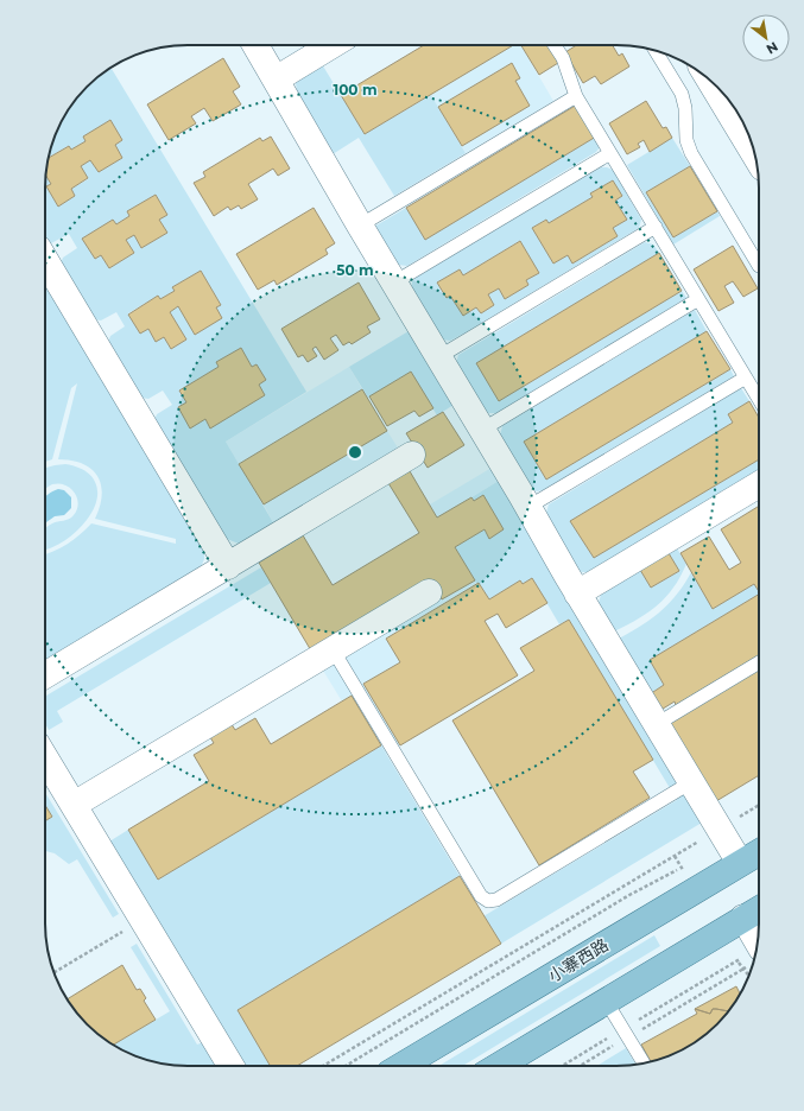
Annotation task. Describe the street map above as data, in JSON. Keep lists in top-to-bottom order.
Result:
{
  "streets": {
    "main road": ["小寨西路"]
  },
  "north": "bottom right",
  "rings": ["100 m", "50 m"]
}
